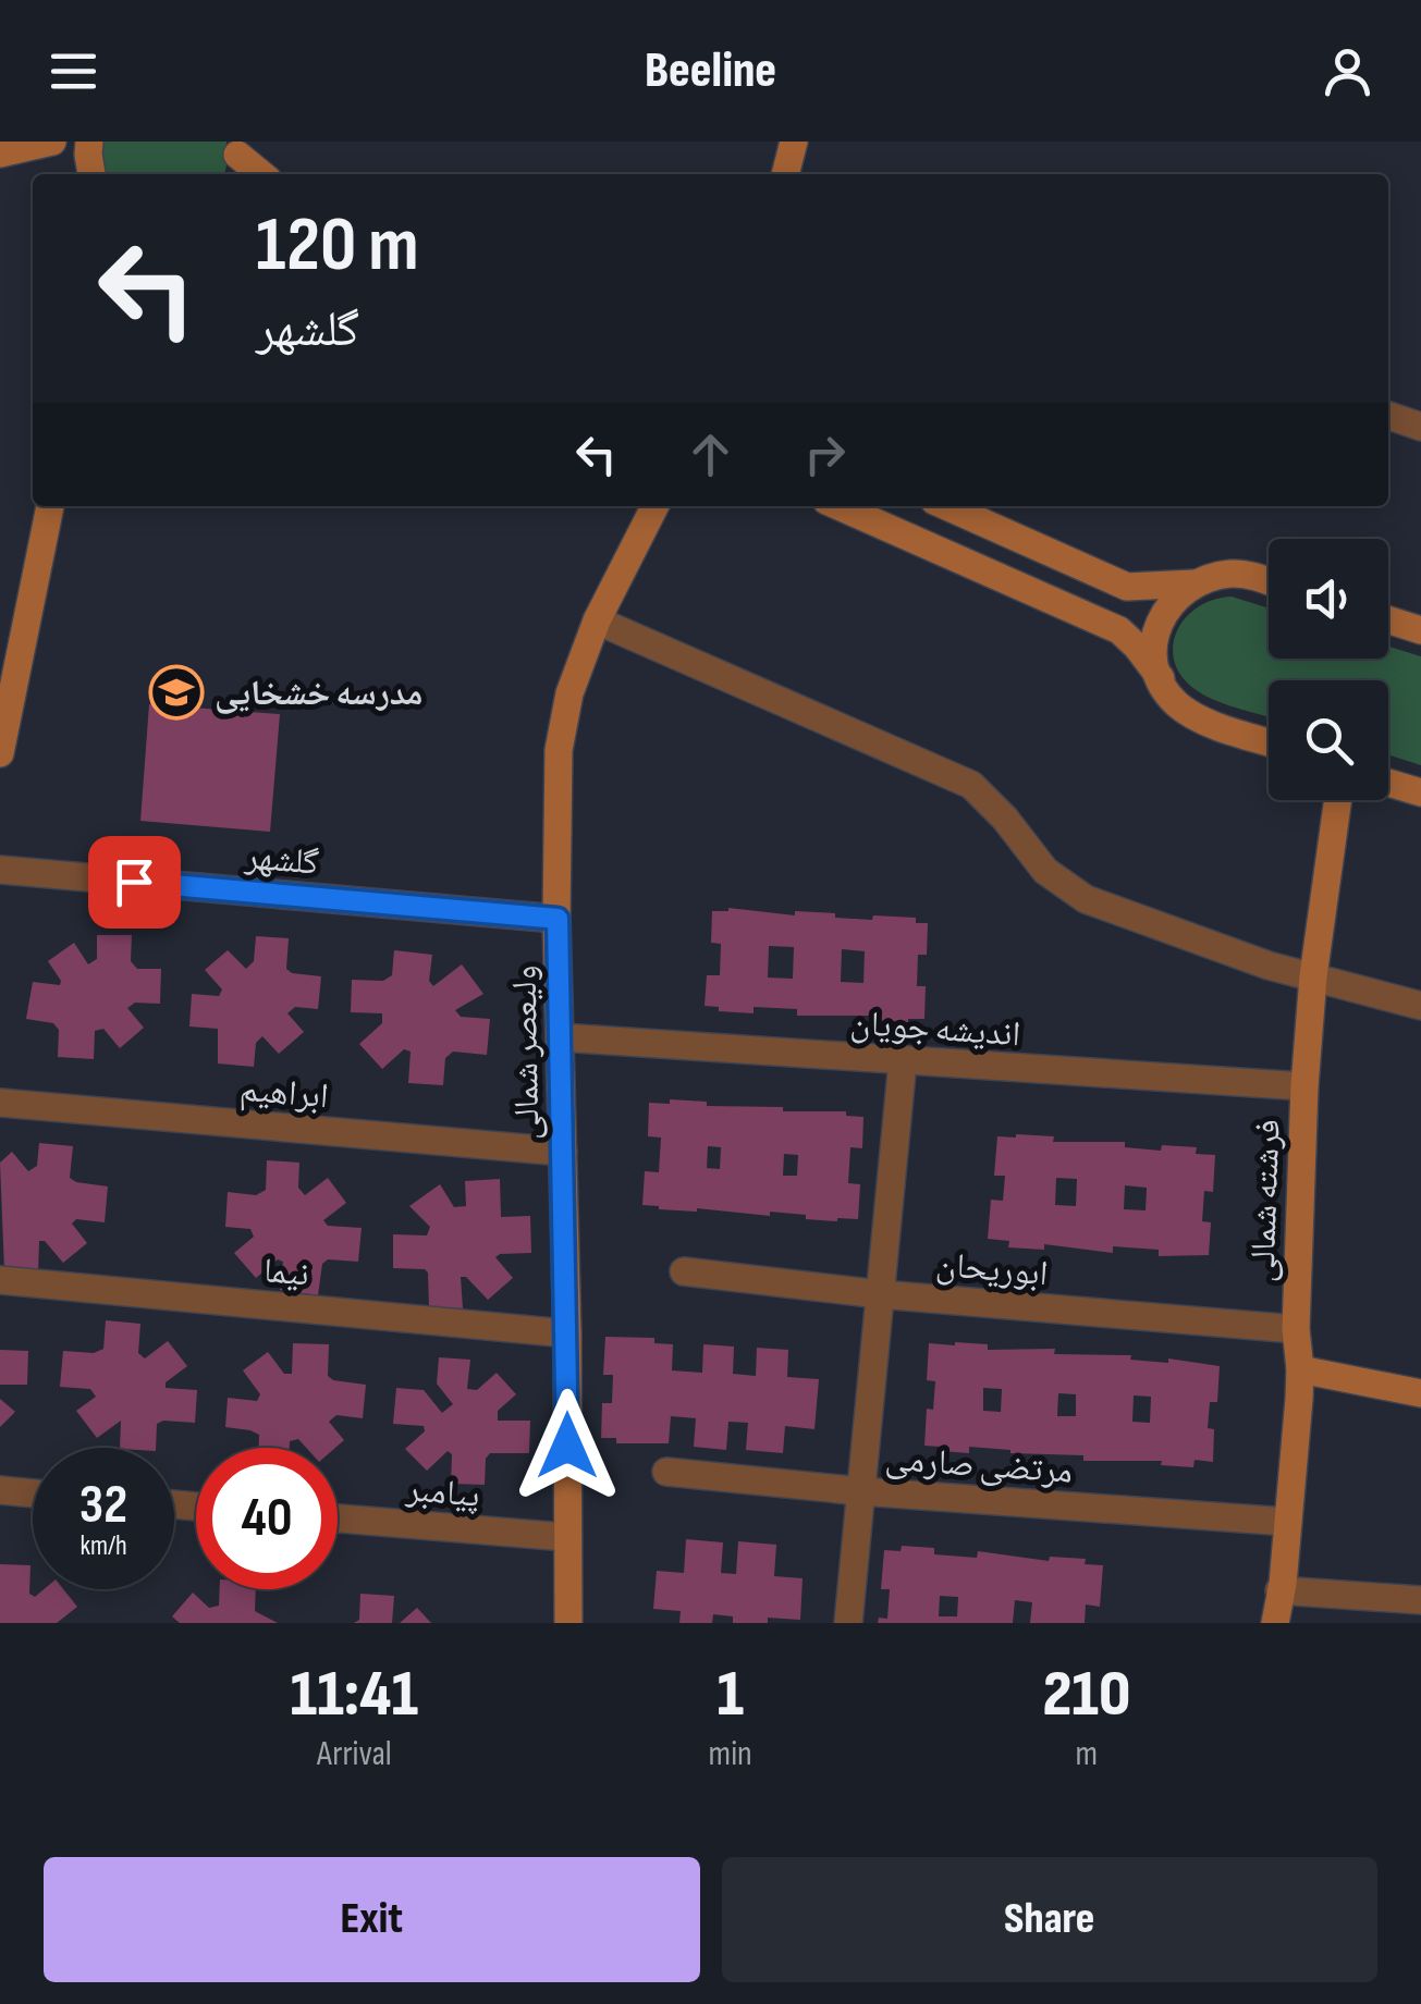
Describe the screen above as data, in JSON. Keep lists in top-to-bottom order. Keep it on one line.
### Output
{"streets":{"street":["گلشهر","اندیشه جویان","ولیعصر شمالی","ابراهیم","فرشته شمالی","ابوریحان","نیما","مرتضی صارمی","پیامبر"]},"crossings":[["گلشهر","ولیعصر شمالی"],["اندیشه جویان","ولیعصر شمالی"],["اندیشه جویان","فرشته شمالی"],["ولیعصر شمالی","ابراهیم"],["ولیعصر شمالی","نیما"],["ولیعصر شمالی","پیامبر"],["فرشته شمالی","ابوریحان"],["فرشته شمالی","مرتضی صارمی"]],"places":{"school or university":["مدرسه خشخایی"]},"page":{"header":"Beeline","turn":["120 m","گلشهر"],"speed":"32 km/h","limit":"40","eta":["11:41","Arrival","1","min","210","m"],"buttons":["Exit","Share"]}}
